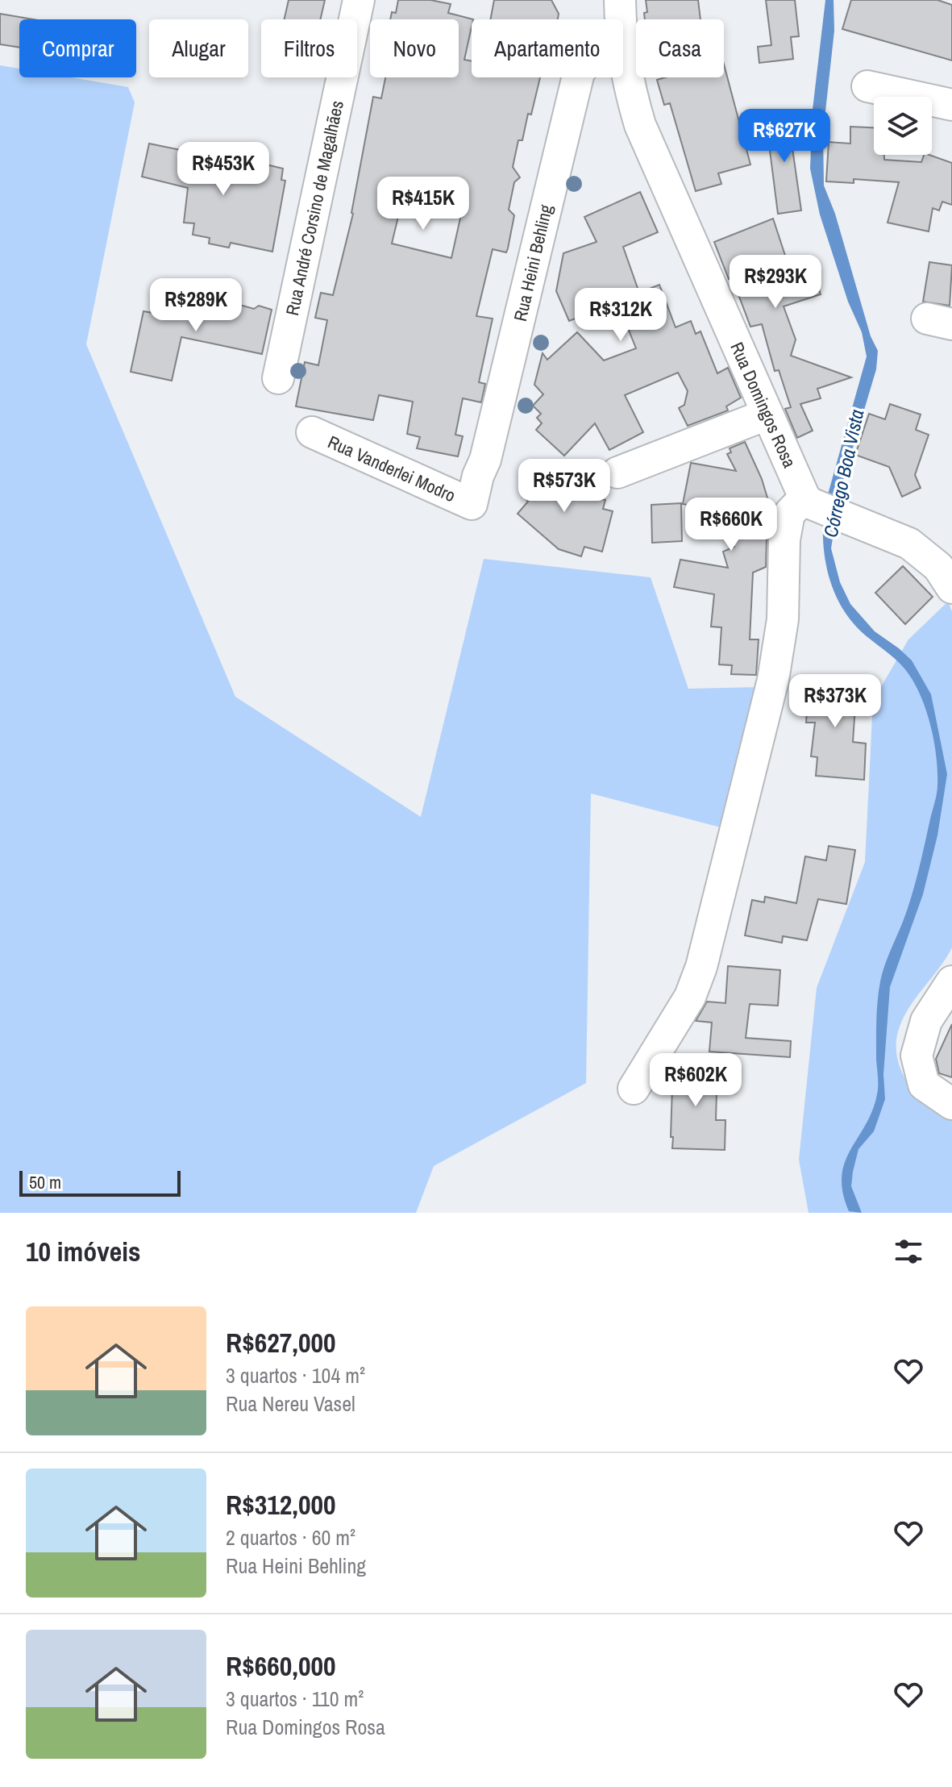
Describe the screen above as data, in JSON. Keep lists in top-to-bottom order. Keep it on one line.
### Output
{"streets":{"street":["Rua André Corsino de Magalhães","Rua Heini Behling","Rua Domingos Rosa","Rua Vanderlei Modro"]},"crossings":[["Rua Heini Behling","Rua Vanderlei Modro"]],"water":["Córrego Boa Vista"],"scale_bar":"50 m","page":{"chip":["Comprar","Alugar","Filtros","Novo","Apartamento","Casa"],"price":["R$627K","R$453K","R$415K","R$293K","R$289K","R$312K","R$573K","R$660K","R$373K","R$602K"],"scale":"50 m","heading":"10 imóveis","list":[{"name":"R$627,000","note":"3 quartos · 104 m² · Rua Nereu Vasel"},{"name":"R$312,000","note":"2 quartos · 60 m² · Rua Heini Behling"},{"name":"R$660,000","note":"3 quartos · 110 m² · Rua Domingos Rosa"}]}}
